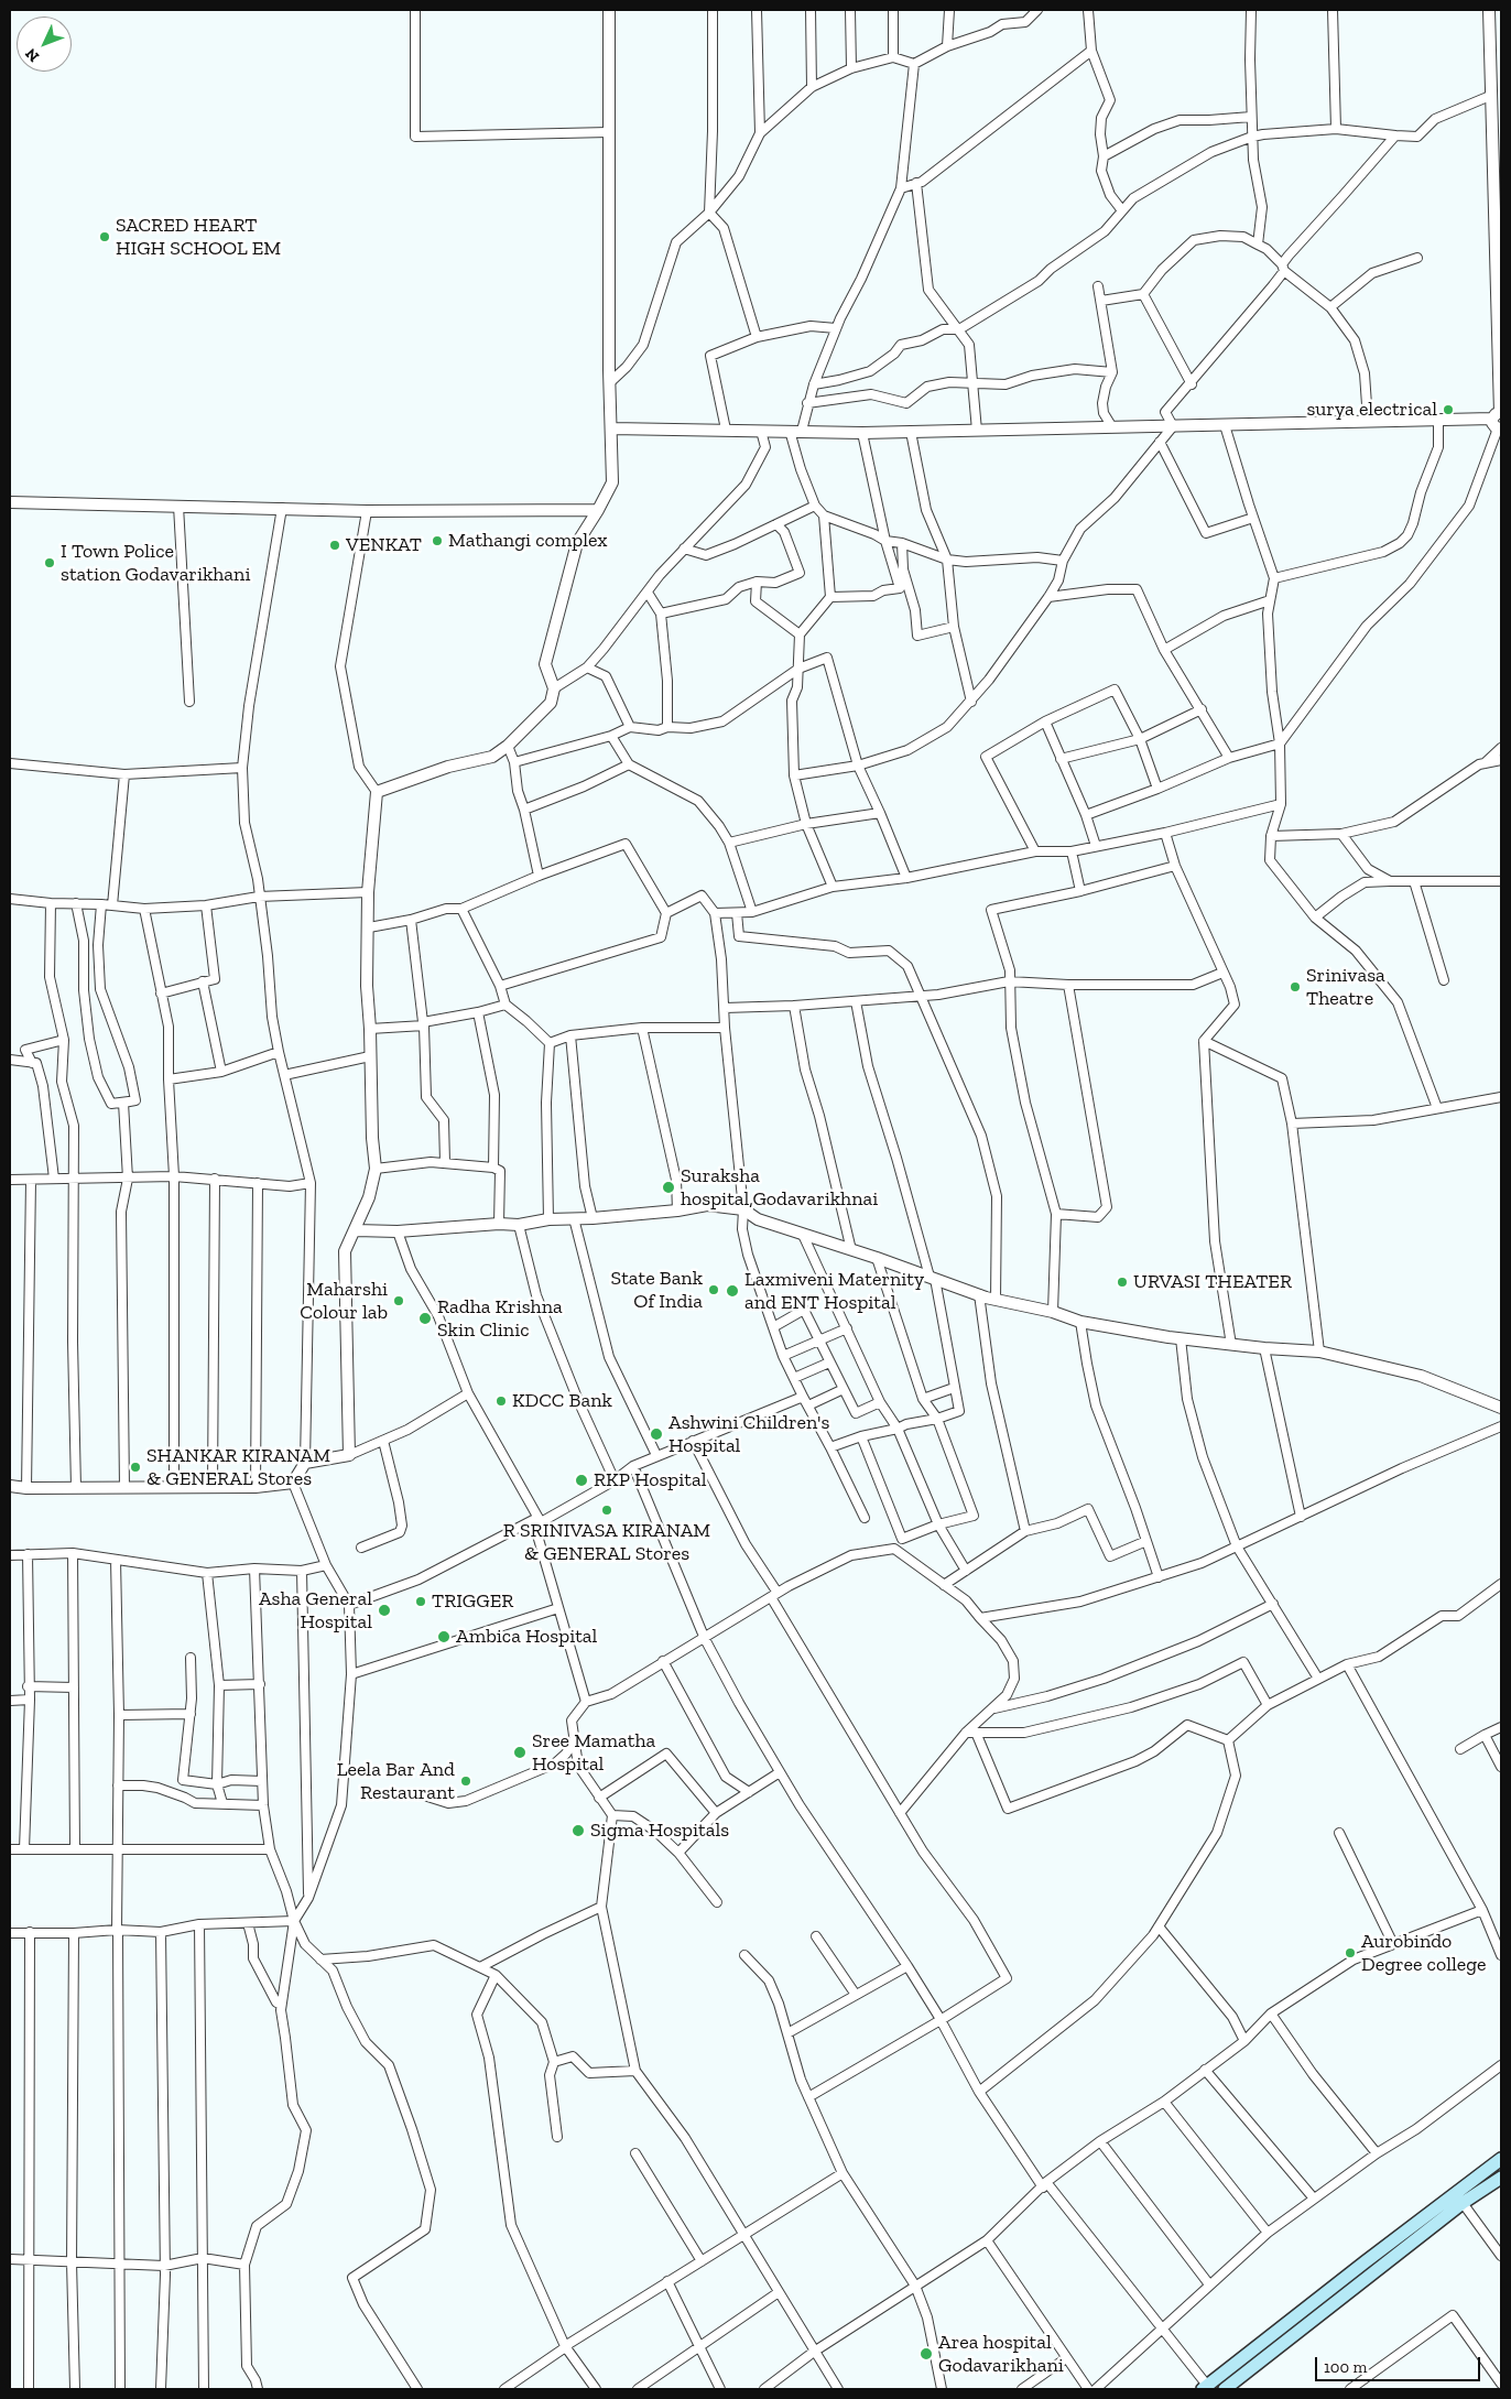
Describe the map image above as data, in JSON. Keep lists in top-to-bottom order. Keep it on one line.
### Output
{"places":["SACRED HEART HIGH SCHOOL EM","surya electrical","Mathangi complex","VENKAT","I Town Police station Godavarikhani","Srinivasa Theatre","Suraksha hospital,Godavarikhnai","URVASI THEATER","State Bank Of India","Laxmiveni Maternity and ENT Hospital","Maharshi Colour lab","Radha Krishna Skin Clinic","KDCC Bank","Ashwini Children's Hospital","SHANKAR KIRANAM & GENERAL Stores","RKP Hospital","R SRINIVASA KIRANAM & GENERAL Stores","TRIGGER","Asha General Hospital","Ambica Hospital","Sree Mamatha Hospital","Leela Bar And Restaurant","Sigma Hospitals","Aurobindo Degree college","Area hospital Godavarikhani"],"scale_bar":"100 m","north":"bottom left"}
